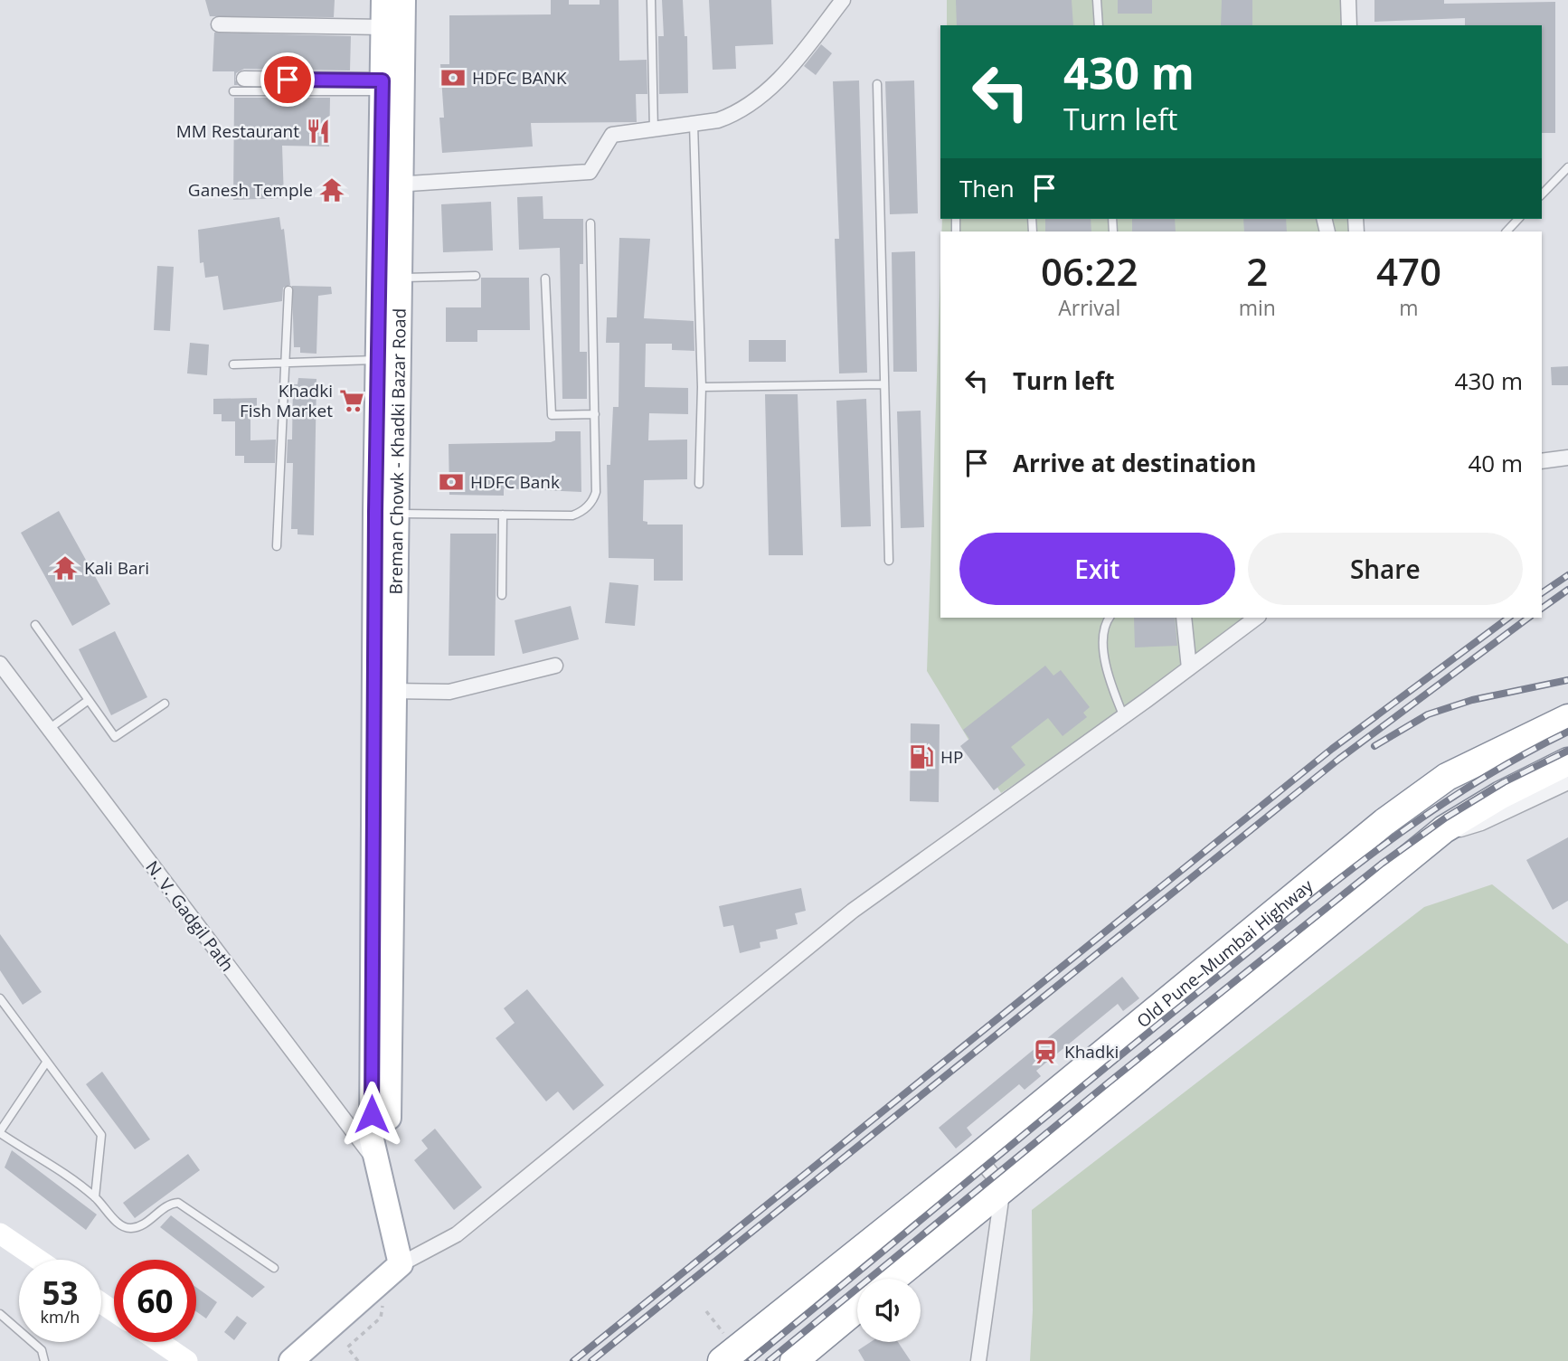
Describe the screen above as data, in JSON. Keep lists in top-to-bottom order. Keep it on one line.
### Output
{"streets":{"highway":["Old Pune–Mumbai Highway"],"main road":["Breman Chowk - Khadki Bazar Road"],"street":["N. V. Gadgil Path"]},"crossings":[["Breman Chowk - Khadki Bazar Road","N. V. Gadgil Path"]],"places":{"bank":["HDFC BANK","HDFC Bank"],"restaurant":["MM Restaurant"],"temple":["Ganesh Temple","Kali Bari"],"supermarket":["Khadki Fish Market"],"fuel station":["HP"],"station":["Khadki"]},"page":{"turn":["430 m","Turn left"],"then":"Then","eta":["06:22","Arrival","2","min","470","m"],"list":[{"name":"Turn left","value":"430 m"},{"name":"Arrive at destination","value":"40 m"}],"buttons":["Exit","Share"],"speed":"53 km/h","limit":"60"}}
